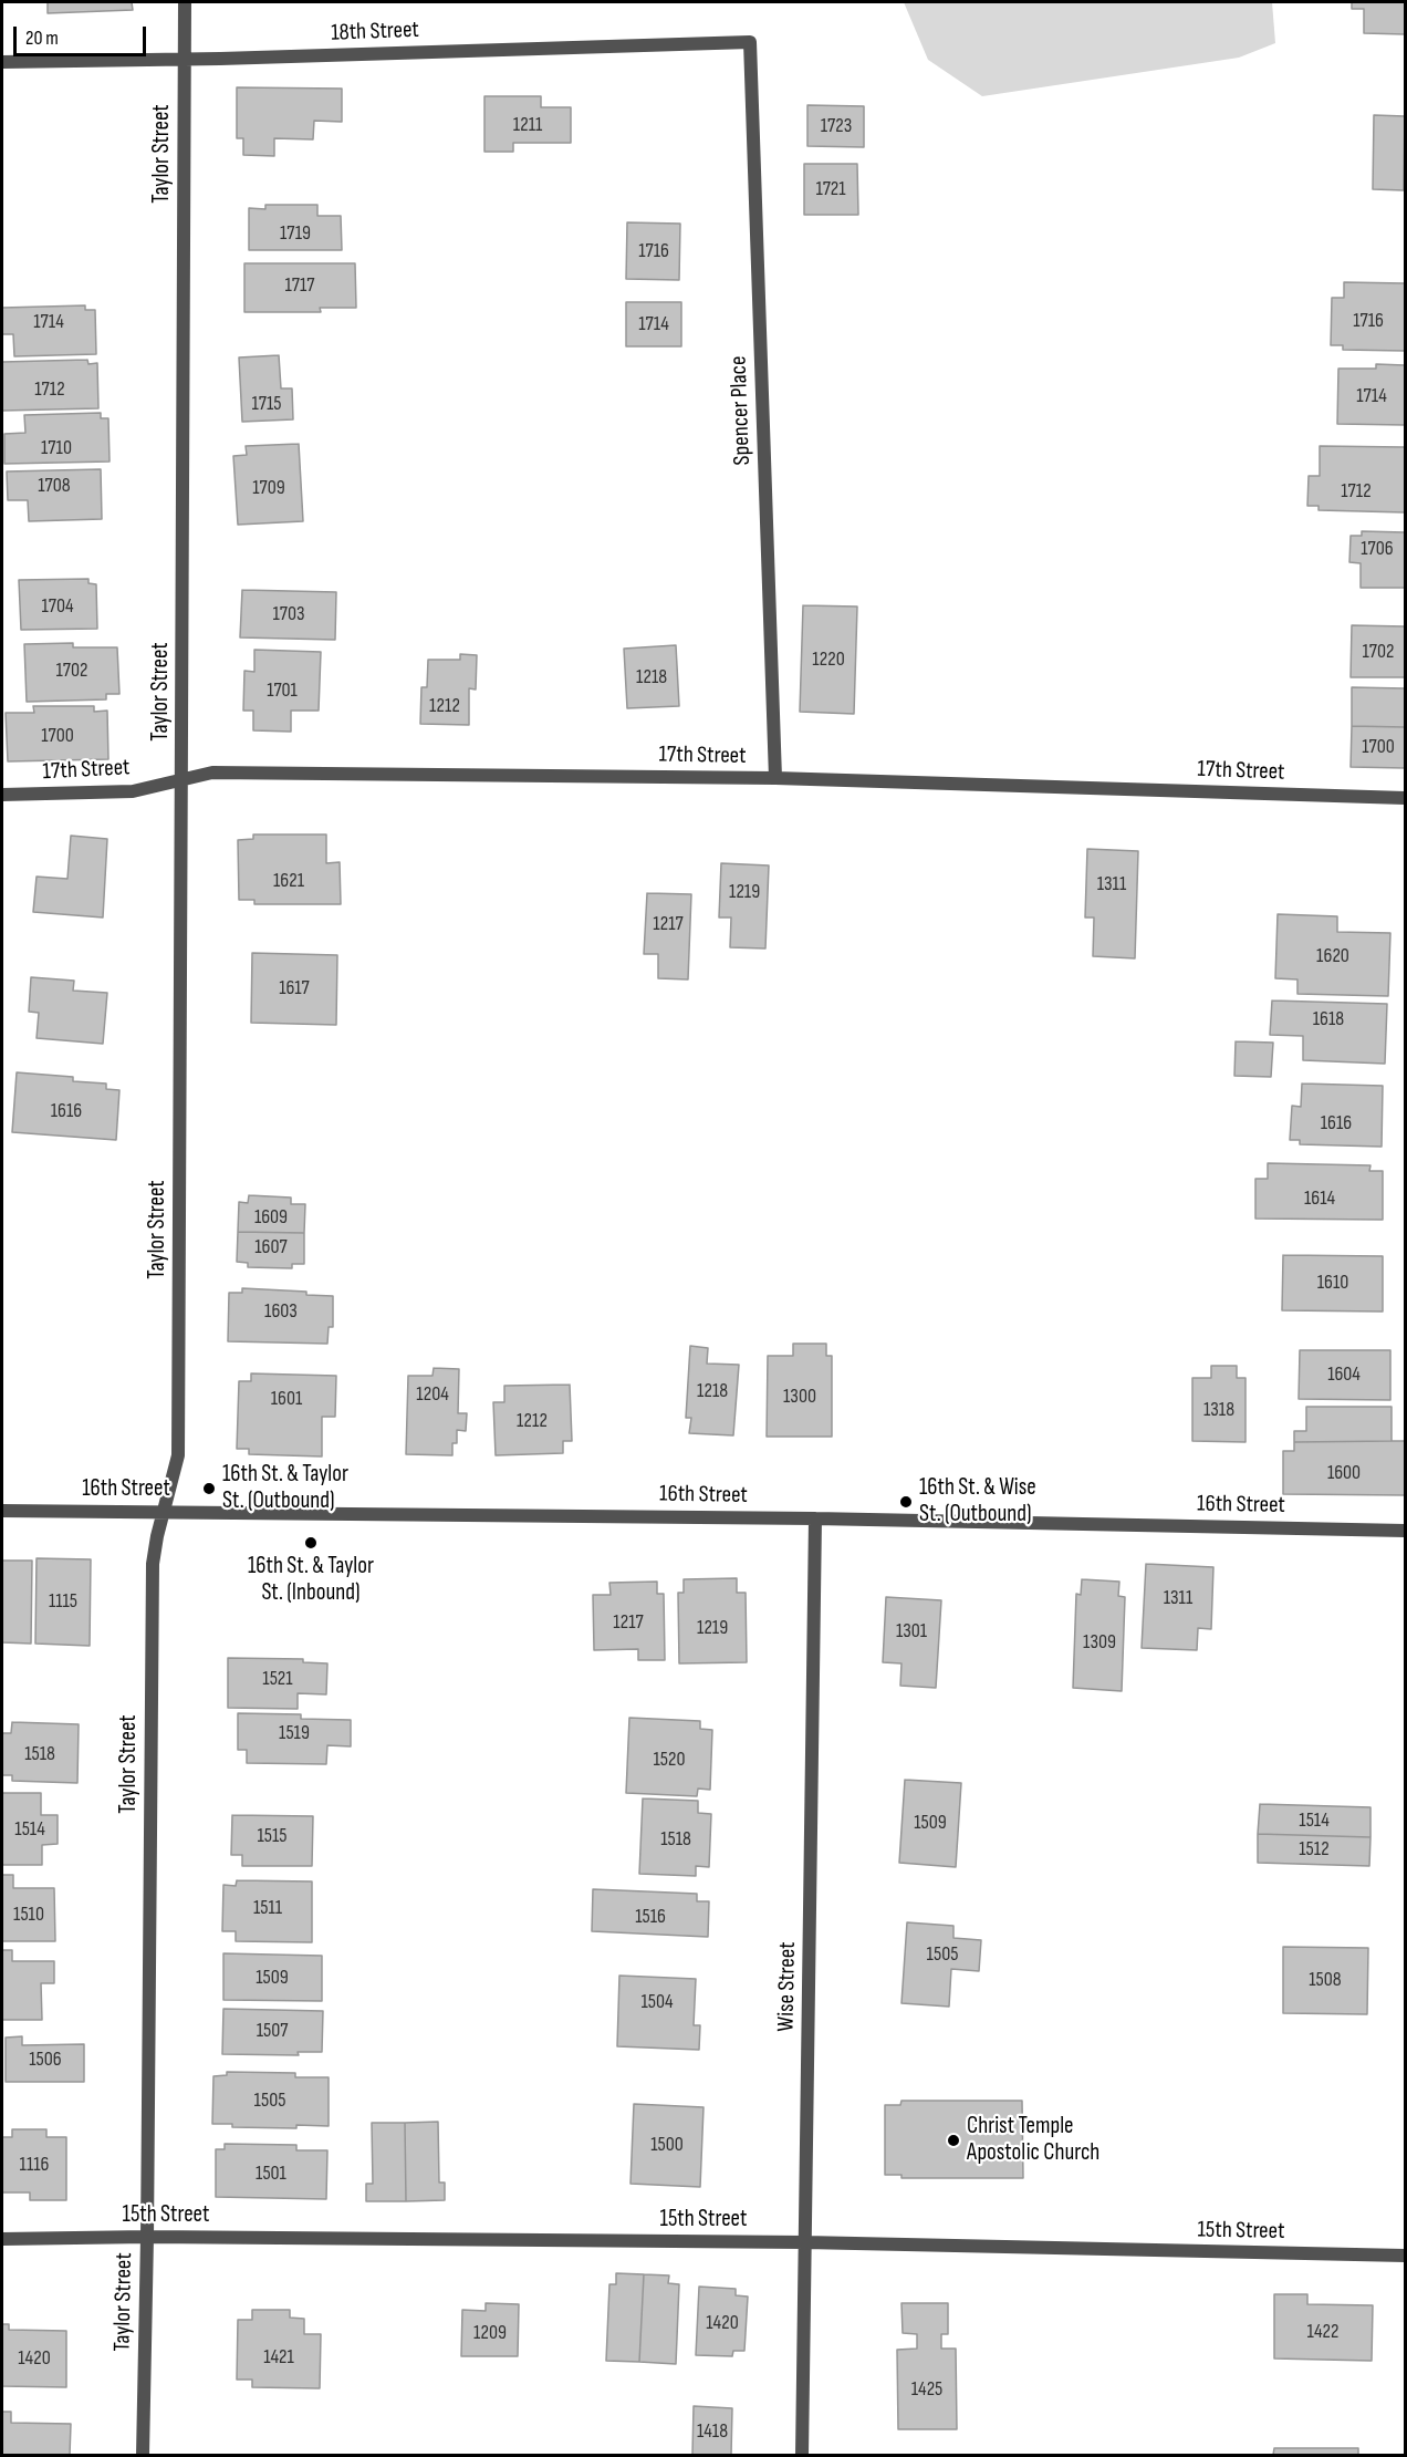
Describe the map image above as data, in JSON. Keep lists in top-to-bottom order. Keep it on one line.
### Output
{"streets":{"street":["18th Street","Taylor Street","Spencer Place","17th Street","16th Street","Wise Street","15th Street"]},"crossings":[["18th Street","Taylor Street"],["18th Street","Spencer Place"],["Taylor Street","17th Street"],["Taylor Street","16th Street"],["Taylor Street","15th Street"],["Spencer Place","17th Street"],["16th Street","Wise Street"],["Wise Street","15th Street"]],"places":["16th St. & Taylor St. (Outbound)","16th St. & Wise St. (Outbound)","16th St. & Taylor St. (Inbound)","Christ Temple Apostolic Church"],"house_numbers":["1211","1723","1721","1719","1716","1717","1716","1714","1714","1712","1714","1715","1710","1708","1709","1712","1706","1704","1703","1702","1220","1702","1218","1701","1212","1700","1700","1621","1311","1219","1217","1620","1617","1618","1616","1616","1614","1609","1607","1610","1603","1604","1218","1204","1300","1601","1318","1212","1600","1311","1115","1217","1219","1301","1309","1521","1519","1518","1520","1514","1509","1514","1515","1518","1512","1511","1510","1516","1505","1509","1508","1504","1507","1506","1505","1500","1116","1501","1420","1422","1209","1421","1420","1425","1418"],"scale_bar":"20 m"}
